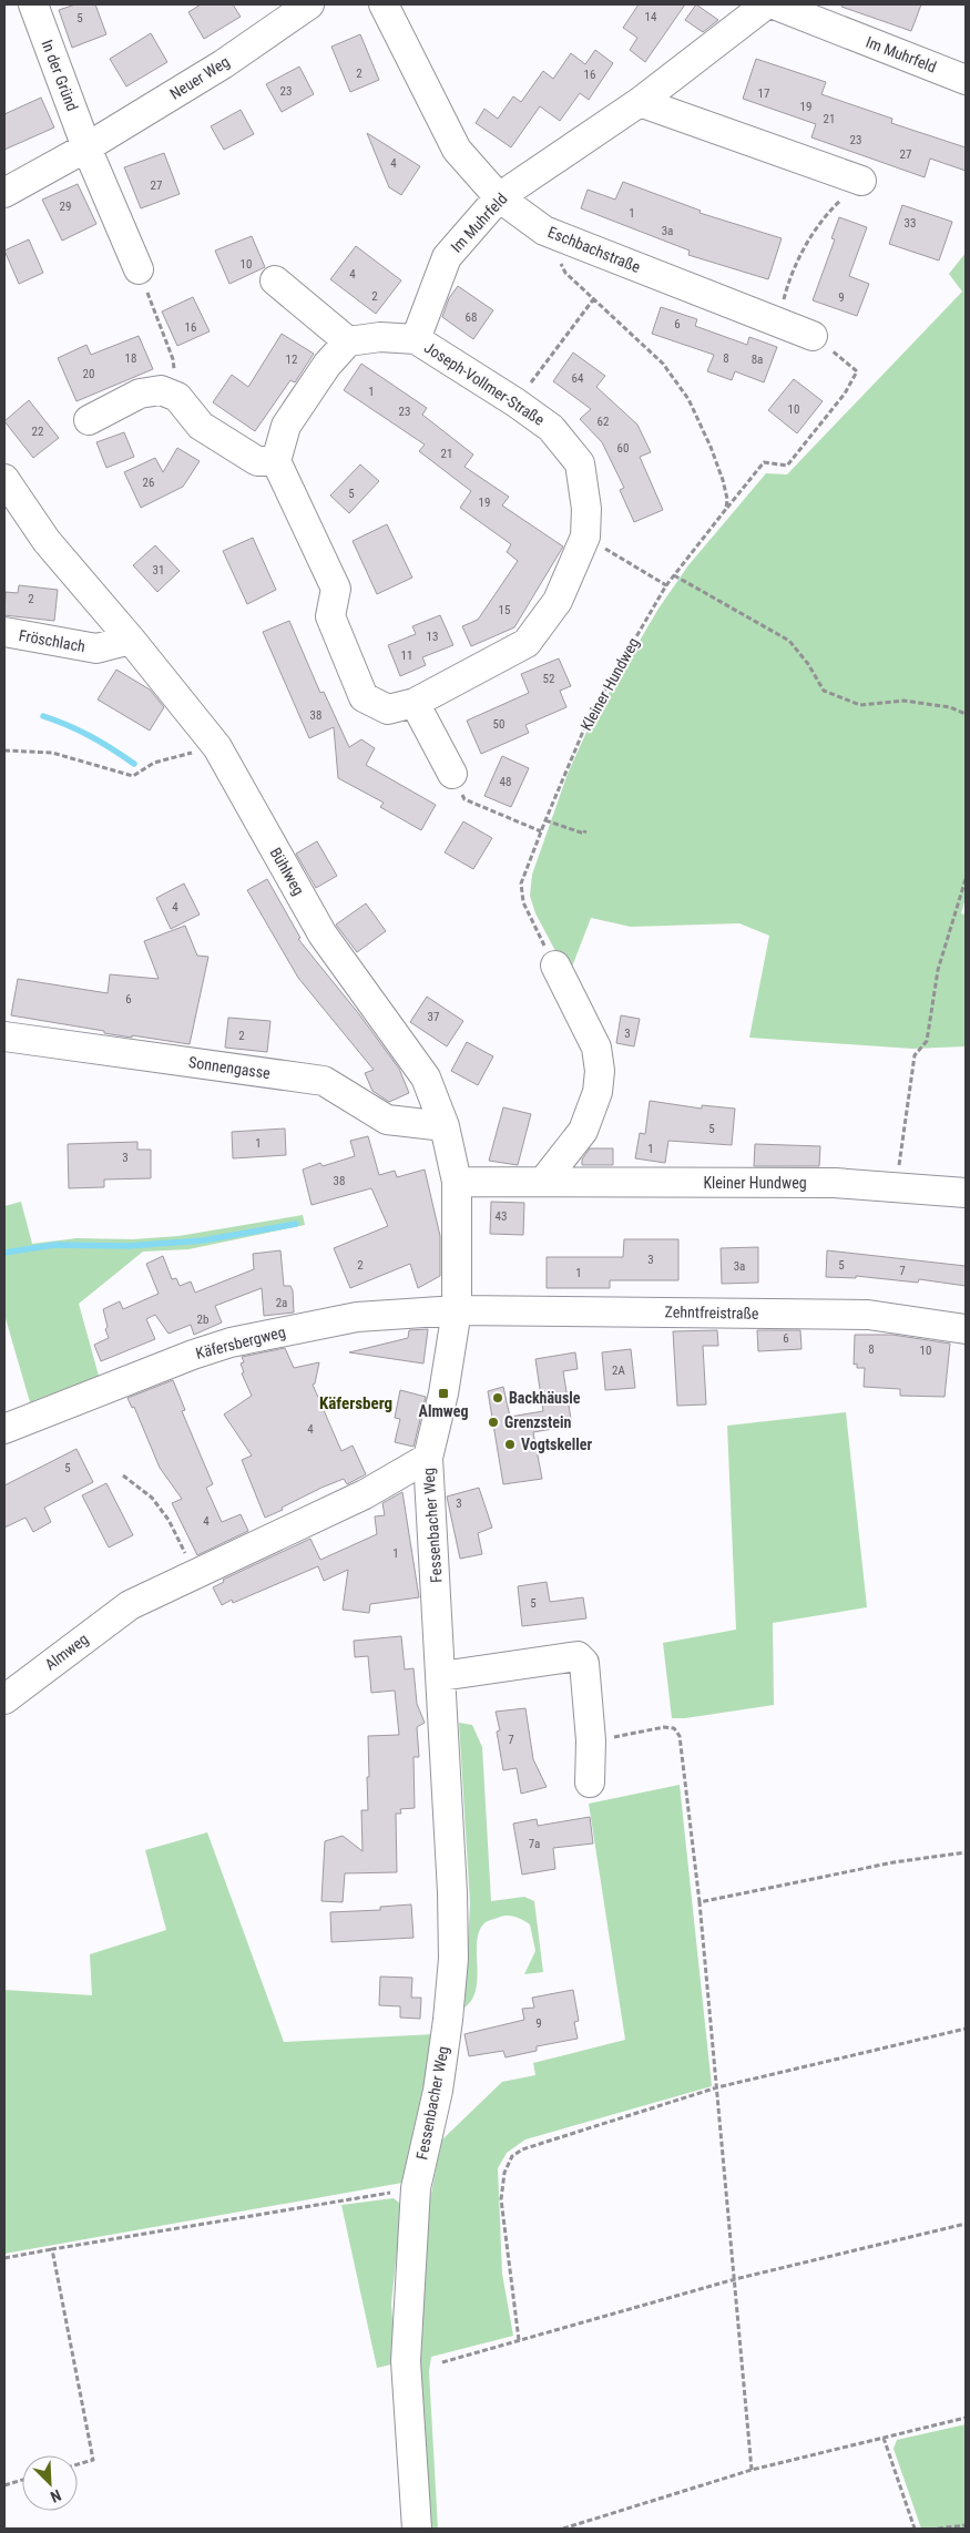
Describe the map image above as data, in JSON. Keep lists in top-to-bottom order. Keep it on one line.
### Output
{"streets":{"street":["Im Muhrfeld","In der Gründ","Neuer Weg","Eschbachstraße","Joseph-Vollmer-Straße","Fröschlach","Kleiner Hundweg","Bühlweg","Sonnengasse","Zehntfreistraße","Käfersbergweg","Fessenbacher Weg","Almweg"]},"crossings":[["Im Muhrfeld","Eschbachstraße"],["Im Muhrfeld","Joseph-Vollmer-Straße"],["In der Gründ","Neuer Weg"],["Eschbachstraße","Kleiner Hundweg"],["Fröschlach","Bühlweg"],["Kleiner Hundweg","Bühlweg"],["Bühlweg","Sonnengasse"],["Bühlweg","Zehntfreistraße"],["Bühlweg","Käfersbergweg"],["Bühlweg","Fessenbacher Weg"],["Zehntfreistraße","Käfersbergweg"],["Zehntfreistraße","Fessenbacher Weg"],["Käfersbergweg","Fessenbacher Weg"],["Fessenbacher Weg","Almweg"]],"districts":["Käfersberg"],"places":{"transit":["Almweg"],"other":["Backhäusle","Grenzstein","Vogtskeller"]},"house_numbers":["14","5","2","16","23","17","19","21","23","27","4","27","29","1","33","3a","10","4","2","9","68","6","16","18","8","12","8a","20","64","1","10","23","62","22","60","21","26","5","19","31","2","15","13","11","52","38","50","48","4","6","37","3","2","5","1","1","3","38","43","3","2","5","3a","7","1","2a","2b","6","8","10","2A","4","5","3","4","1","5","7","7a","9"],"north":"bottom right"}
